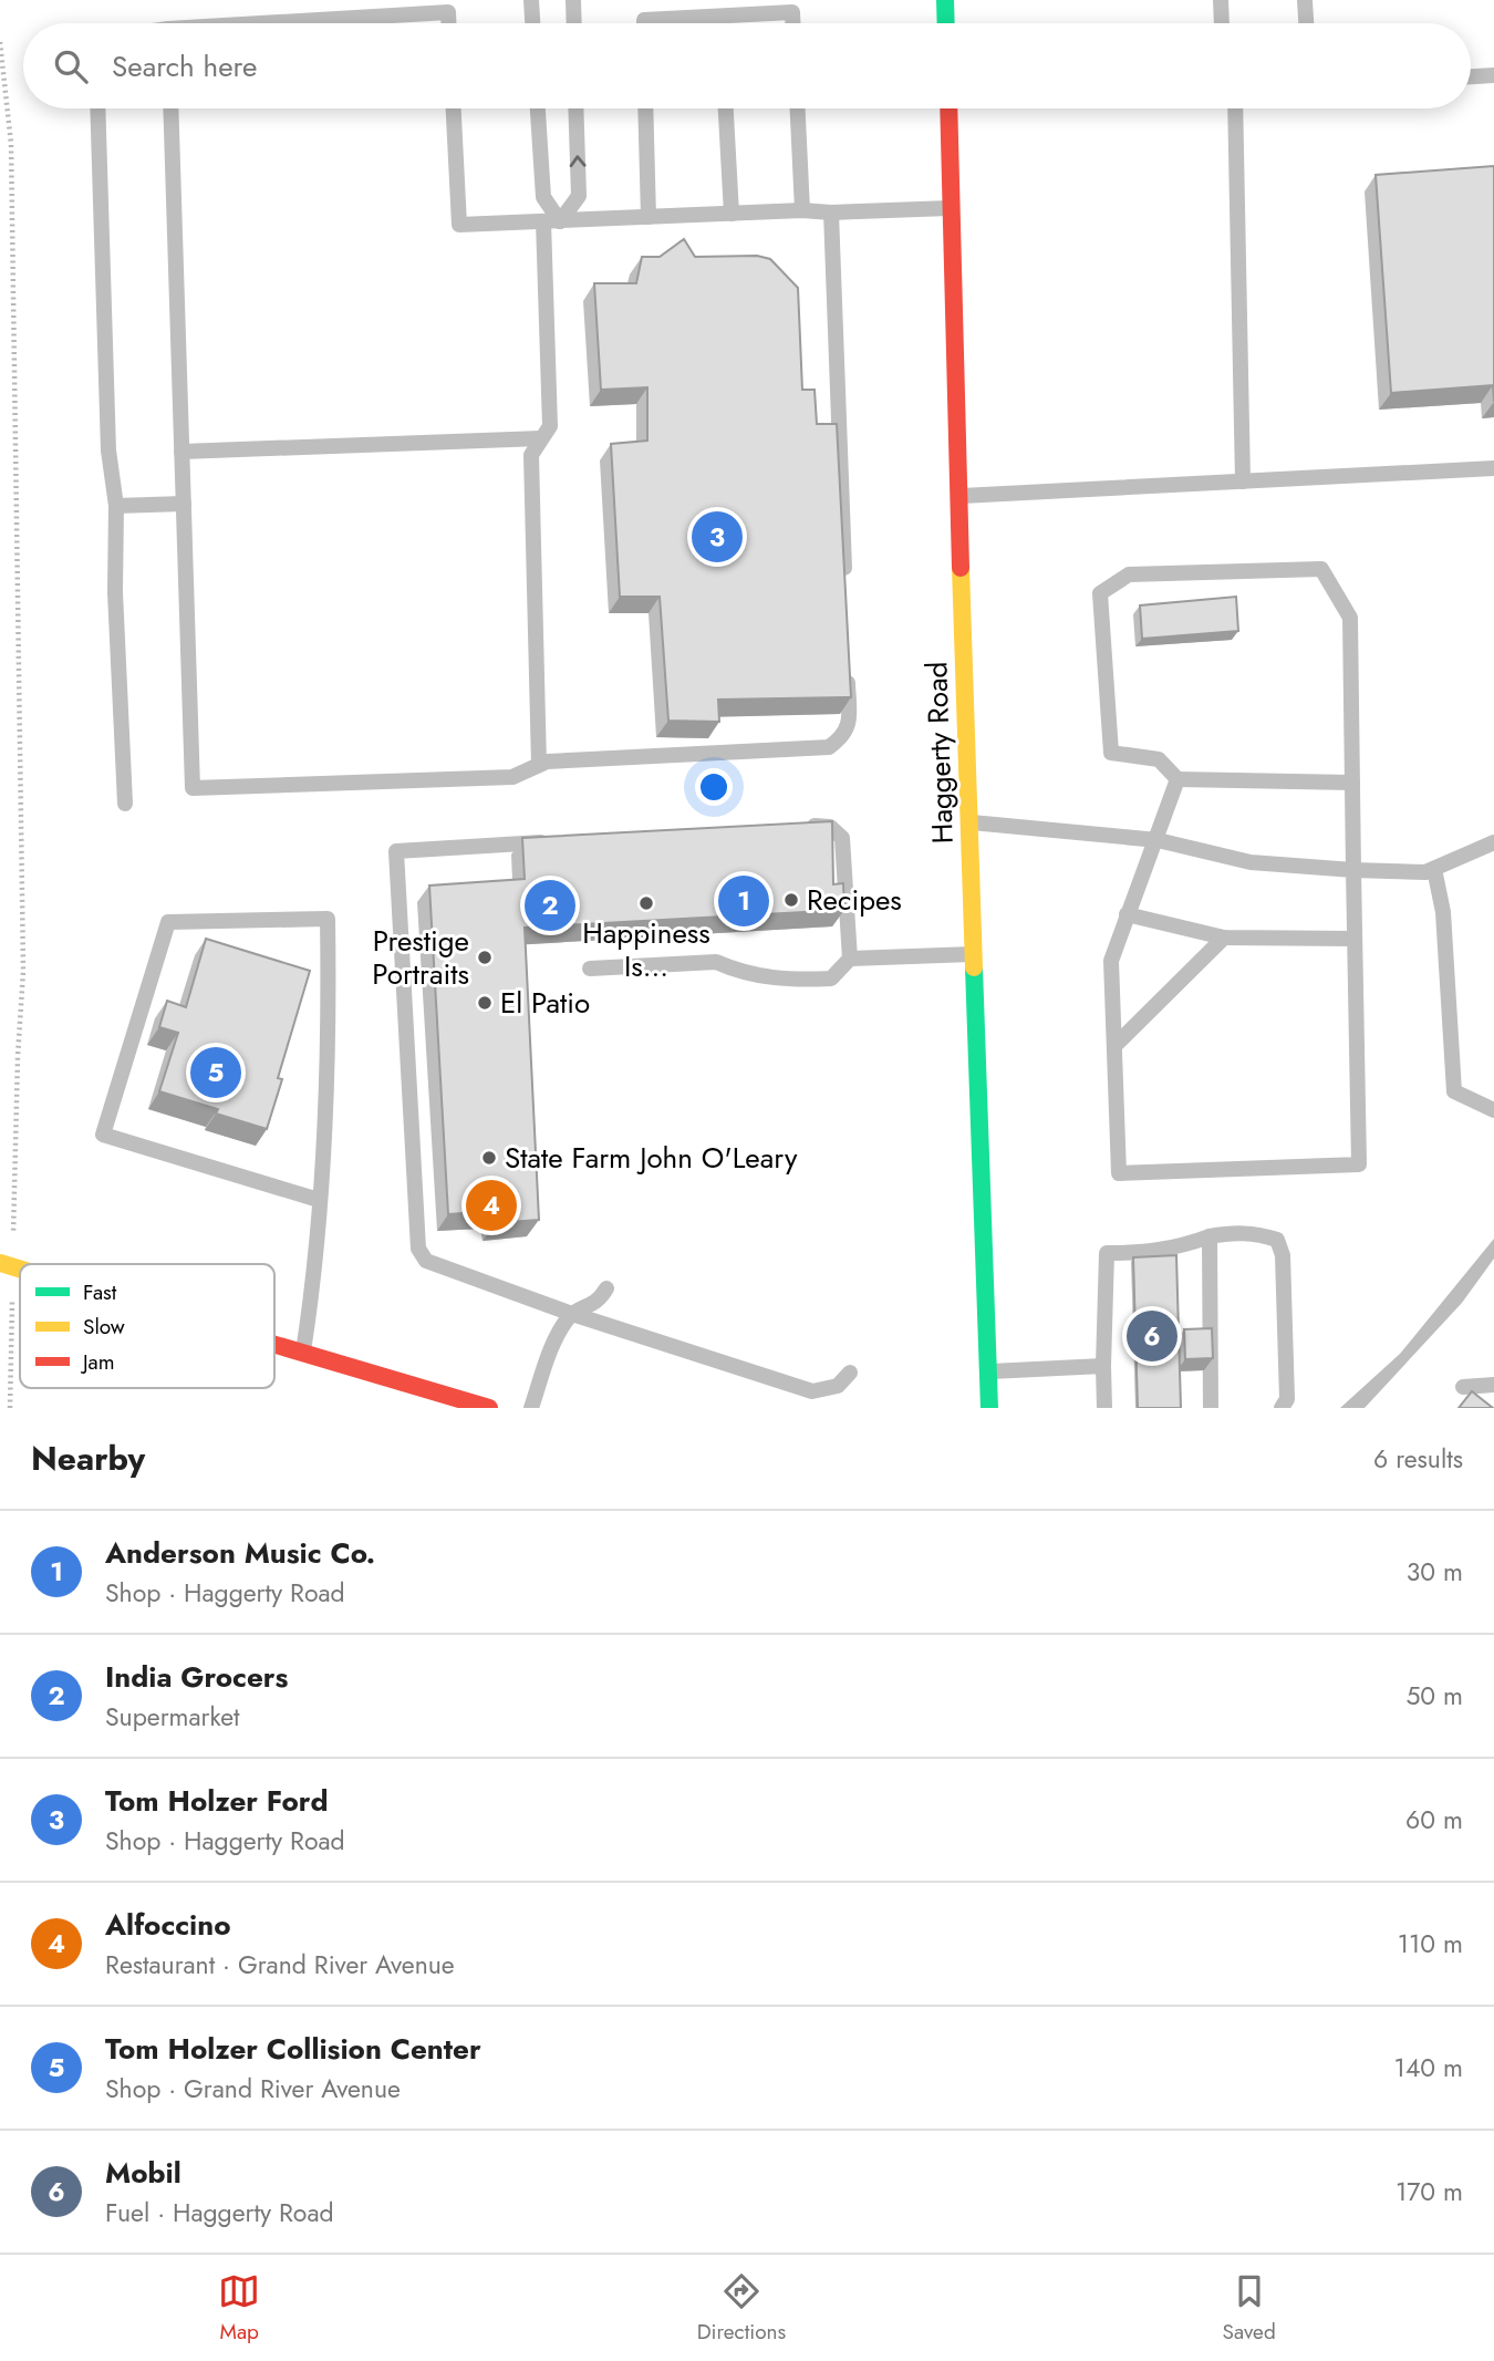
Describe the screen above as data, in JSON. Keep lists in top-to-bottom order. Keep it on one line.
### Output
{"streets":{"street":["Haggerty Road"]},"places":["Recipes","Happiness Is...","Prestige Portraits","El Patio","State Farm John O'Leary"],"legend":["Fast","Slow","Jam"],"page":{"search":"Search here","pins":["3","1","2","5","4","6"],"heading":["Nearby","6 results"],"list":[{"mark":"1","name":"Anderson Music Co.","note":"Shop · Haggerty Road","value":"30 m"},{"mark":"2","name":"India Grocers","note":"Supermarket","value":"50 m"},{"mark":"3","name":"Tom Holzer Ford","note":"Shop · Haggerty Road","value":"60 m"},{"mark":"4","name":"Alfoccino","note":"Restaurant · Grand River Avenue","value":"110 m"},{"mark":"5","name":"Tom Holzer Collision Center","note":"Shop · Grand River Avenue","value":"140 m"},{"mark":"6","name":"Mobil","note":"Fuel · Haggerty Road","value":"170 m"}],"nav":["Map","Directions","Saved"]}}
